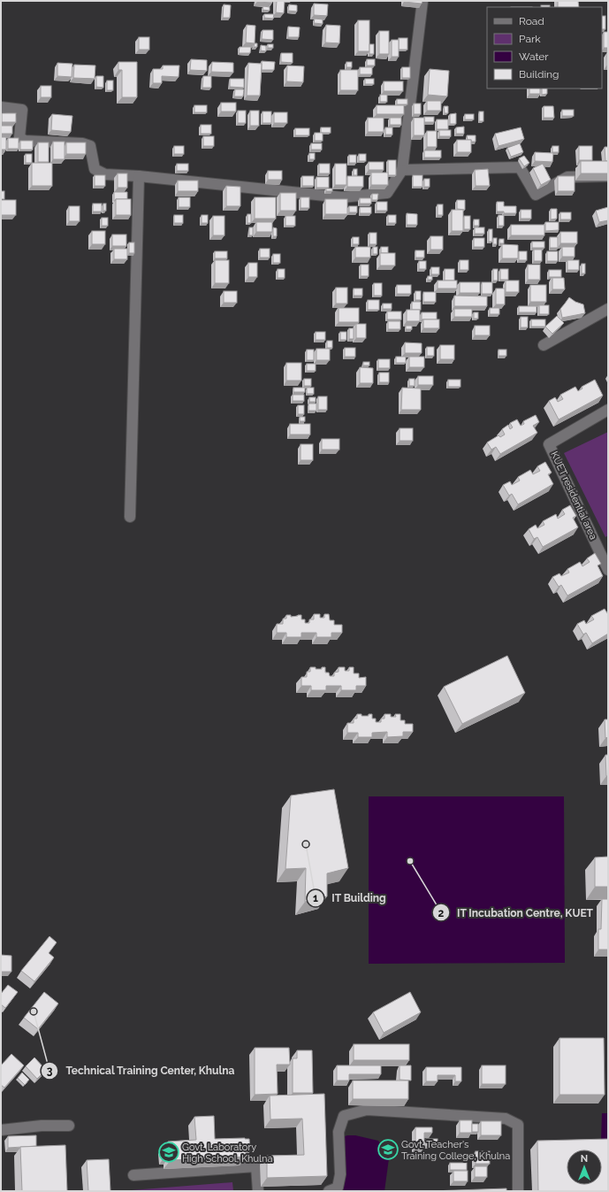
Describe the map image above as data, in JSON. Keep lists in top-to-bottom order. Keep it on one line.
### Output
{"streets":{"street":["KUET residential area"]},"places":{"other":["IT Building","IT Incubation Centre, KUET","Technical Training Center, Khulna"],"school or university":["Govt. Teacher's Training College, Khulna","Govt. Laboratory High School, Khulna"]},"legend":["Road","Park","Water","Building"],"north":"top"}
